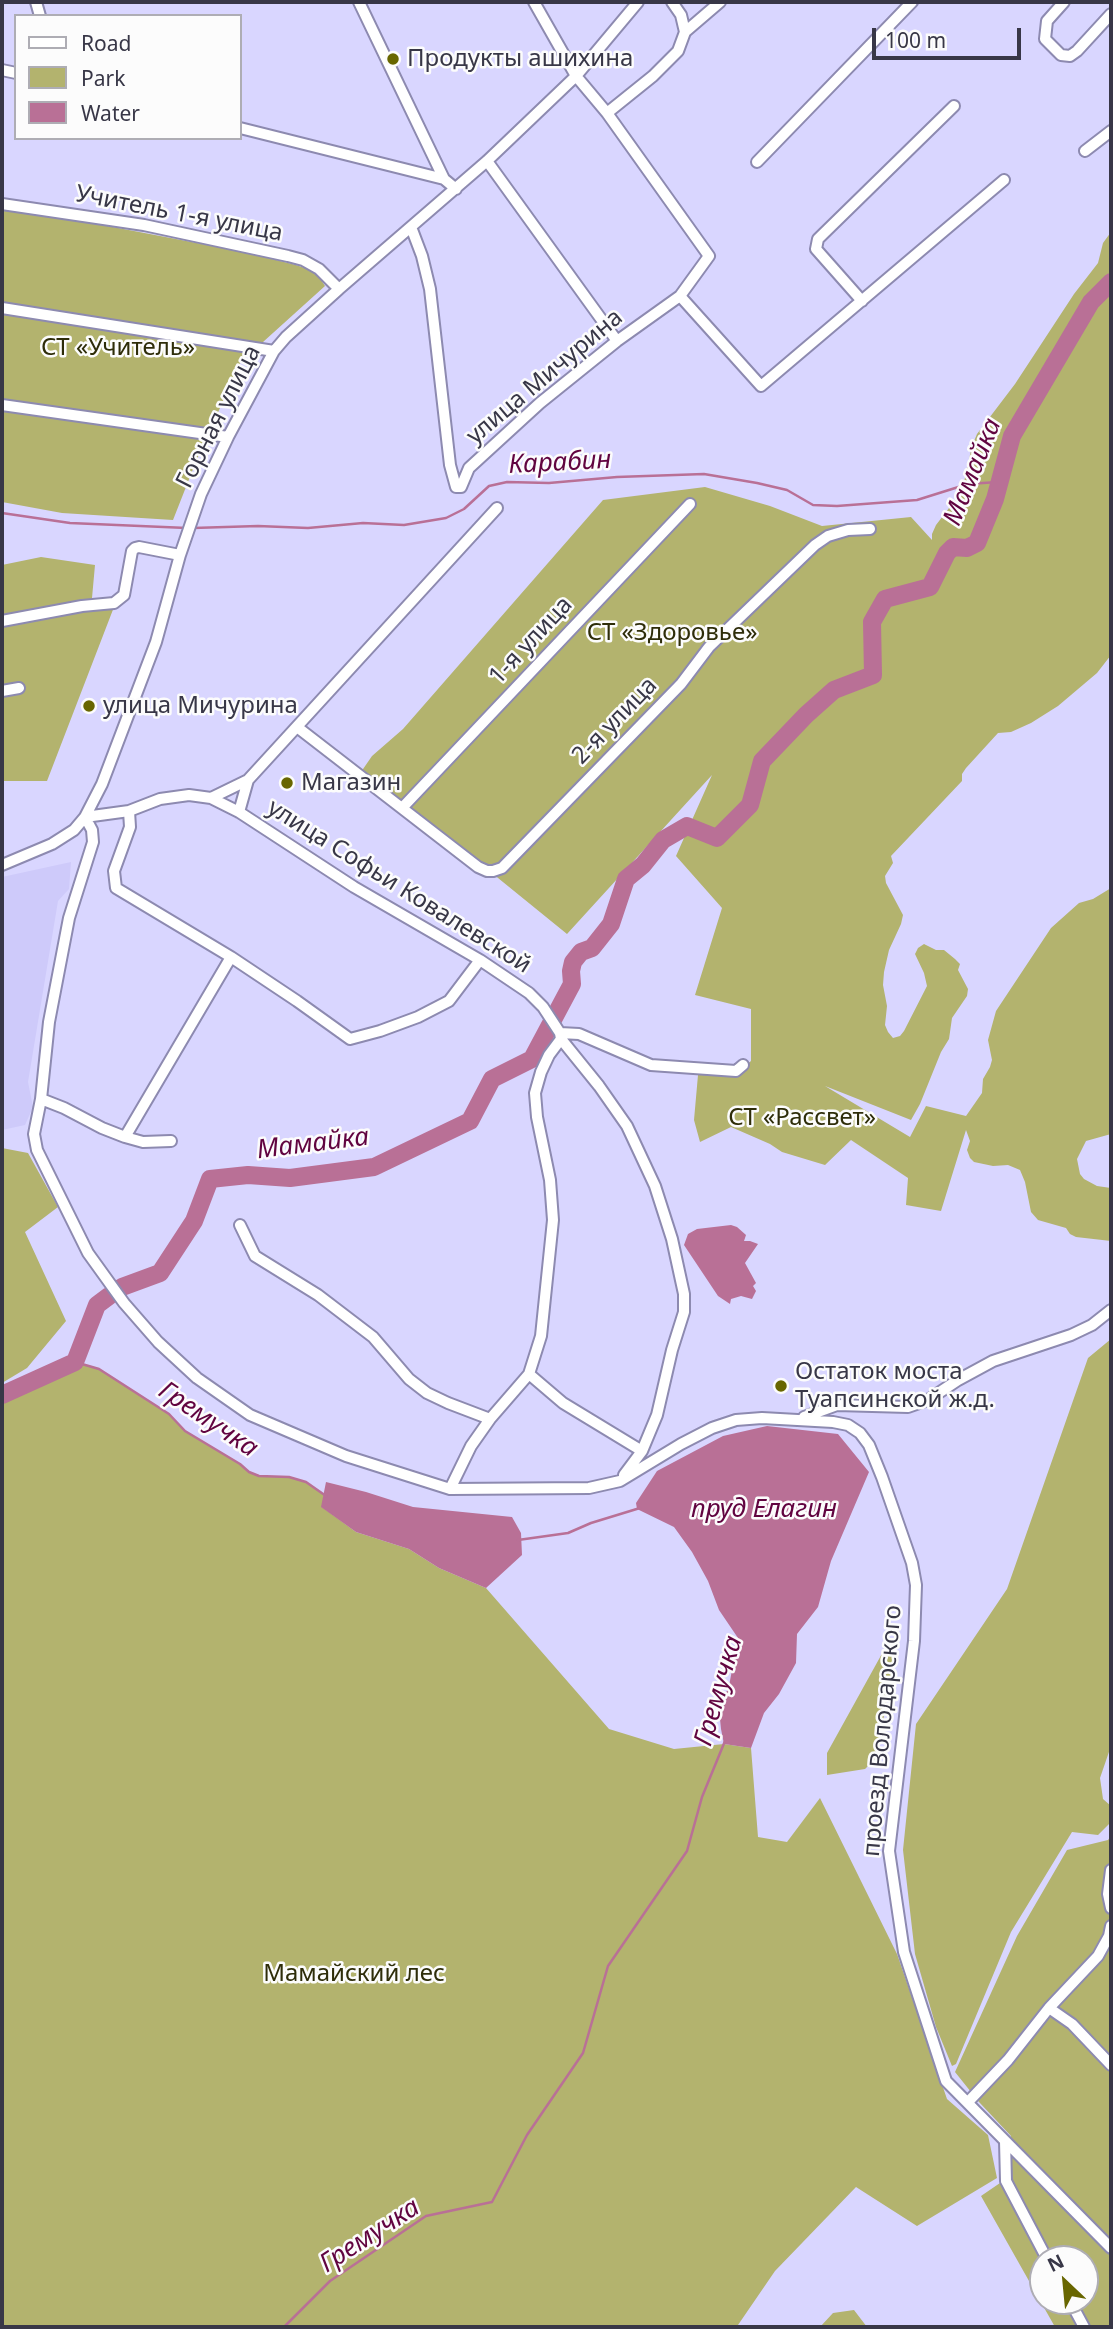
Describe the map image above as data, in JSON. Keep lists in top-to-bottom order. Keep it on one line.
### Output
{"streets":{"street":["Учитель 1-я улица","улица Мичурина","Горная улица","1-я улица","2-я улица","улица Софьи Ковалевской","проезд Володарского"]},"crossings":[["Учитель 1-я улица","Горная улица"],["улица Мичурина","Горная улица"],["Горная улица","проезд Володарского"],["1-я улица","2-я улица"],["улица Софьи Ковалевской","проезд Володарского"]],"water":["Карабин","Мамайка","Гремучка","пруд Елагин"],"parks":["СТ «Учитель»","СТ «Здоровье»","СТ «Рассвет»","Мамайский лес"],"places":["Продукты ашихина","улица Мичурина","Магазин","Остаток моста Туапсинской ж.д."],"legend":["Road","Park","Water"],"scale_bar":"100 m","north":"top left"}
